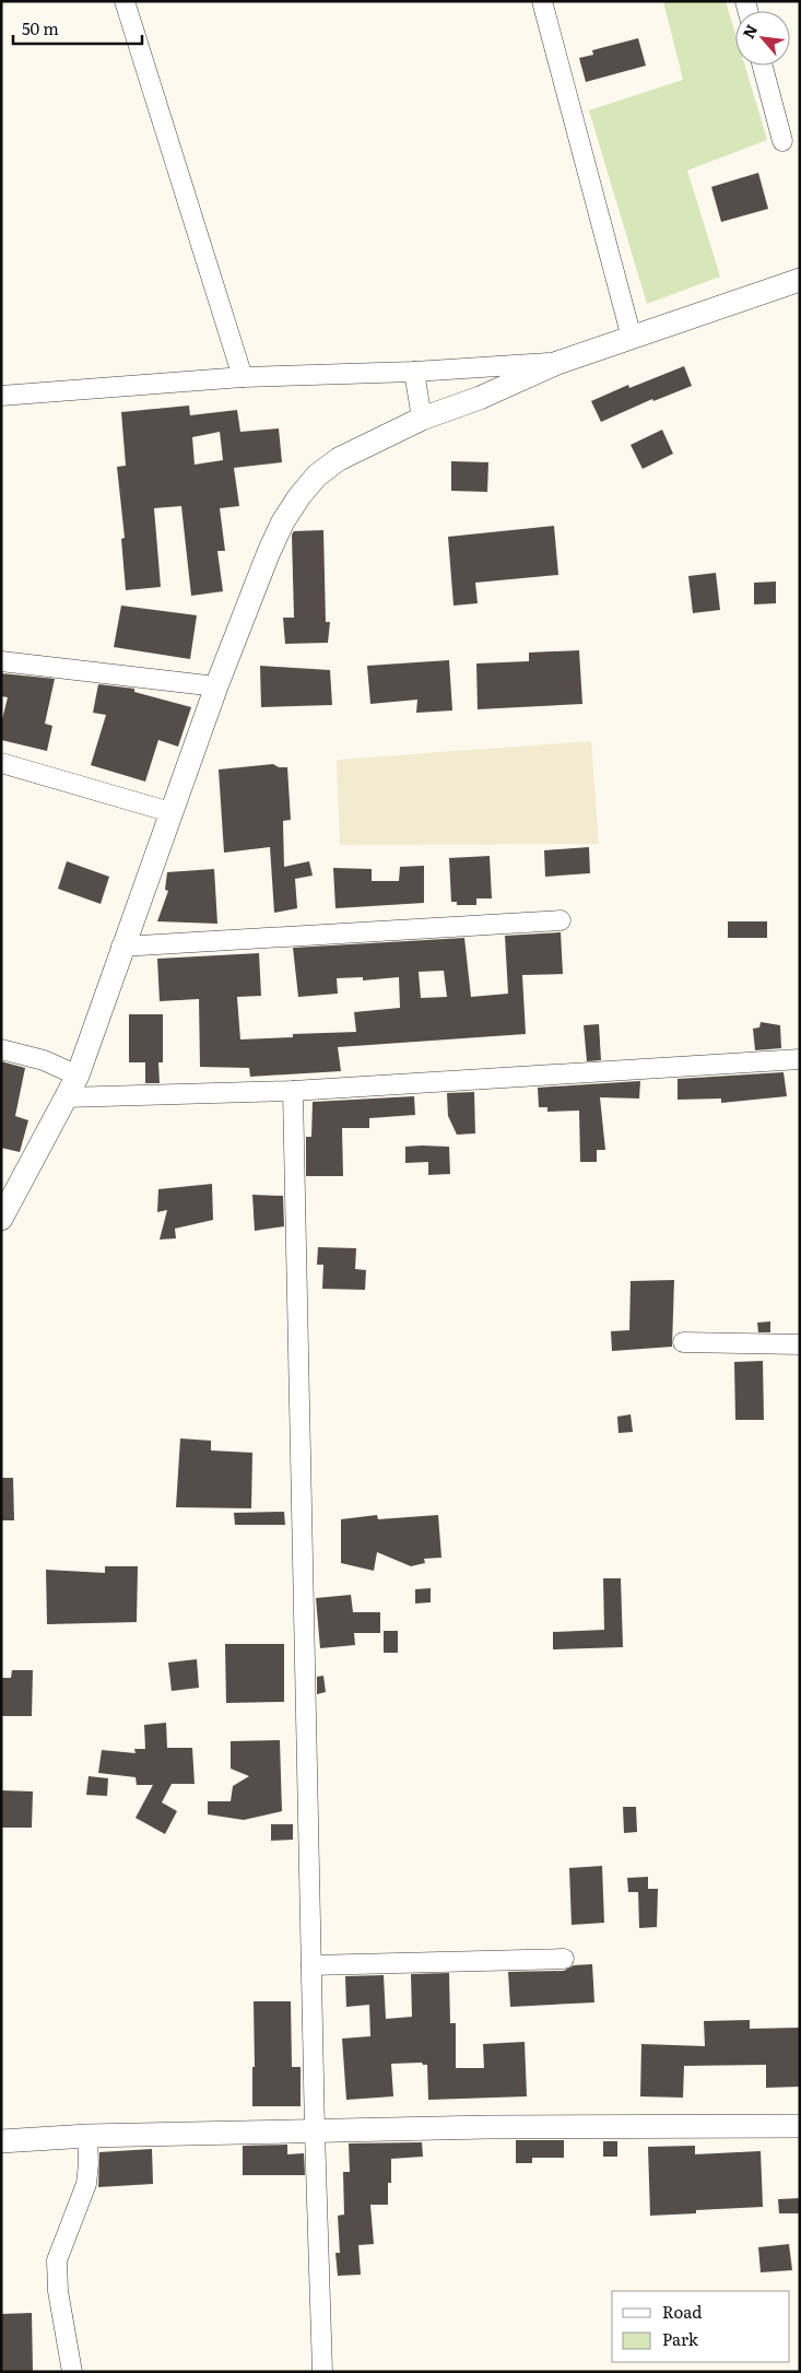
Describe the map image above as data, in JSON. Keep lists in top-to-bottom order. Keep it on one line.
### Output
{"legend":["Road","Park"],"scale_bar":"50 m","north":"top left"}
